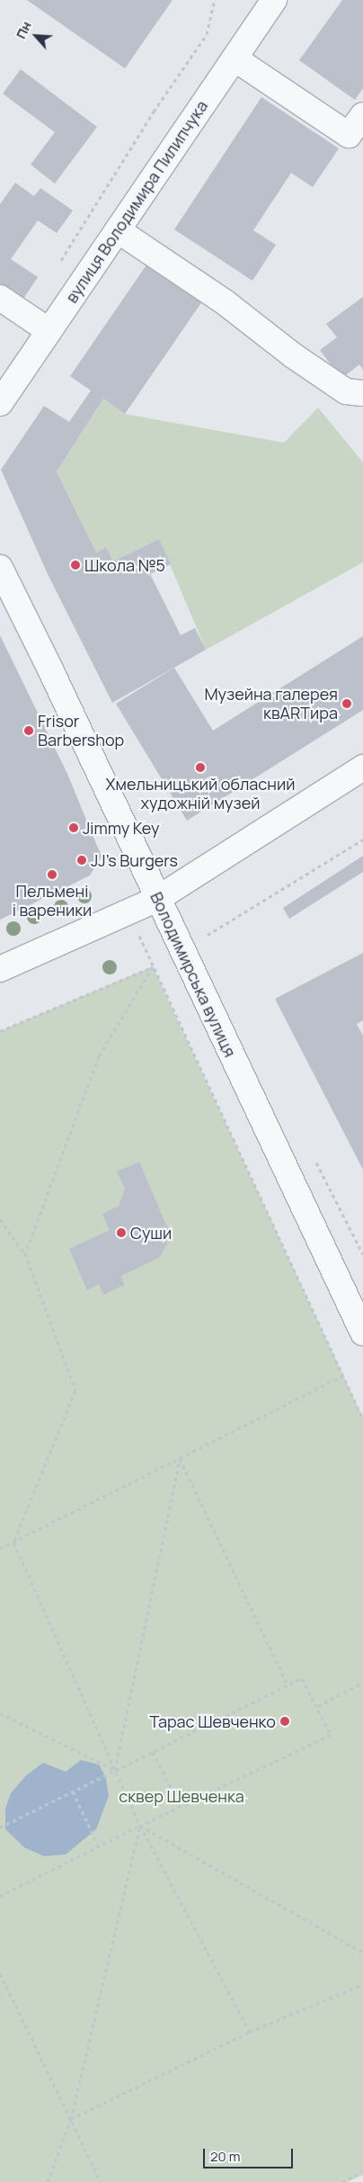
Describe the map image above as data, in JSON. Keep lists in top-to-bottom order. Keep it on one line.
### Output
{"streets":{"street":["вулиця Володимира Пилипчука","Володимирська вулиця"]},"parks":["сквер Шевченка"],"places":["Школа №5","Музейна галерея квARTира","Frisor Barbershop","Хмельницький обласний художній музей","Jimmy Key","JJ's Burgers","Пельмені і вареники","Суши","Тарас Шевченко"],"scale_bar":"20 m","north":"top left"}
